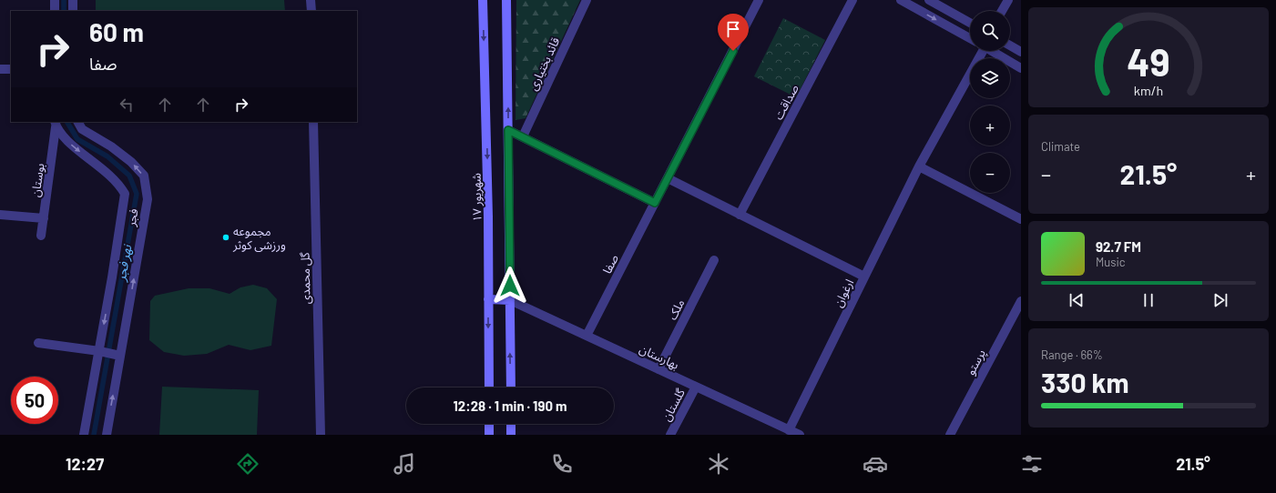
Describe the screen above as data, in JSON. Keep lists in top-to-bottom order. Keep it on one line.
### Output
{"streets":{"main road":["۱۷ شهریور"],"street":["قائد بختیاری","صداقت","بوستان","فجر","صفا","گل محمدی","ارغوان","ملک","بهارستان","پرستو","گلستان"]},"crossings":[["بوستان","فجر"],["صفا","بهارستان"],["ارغوان","بهارستان"],["ملک","بهارستان"],["بهارستان","گلستان"]],"water":["نهر فجر"],"places":["مجموعه ورزشی کوثر"],"page":{"map_buttons":["+","−"],"turn":["60 m","صفا"],"tile":["Climate",["Range · 66%","330 km"]],"heat":["−","21.5°","+"],"song":["92.7 FM","Music"],"limit":"50","trip":"12:28 · 1 min · 190 m","tabs":["12:27","21.5°"],"gauge":["49","km/h"]}}
